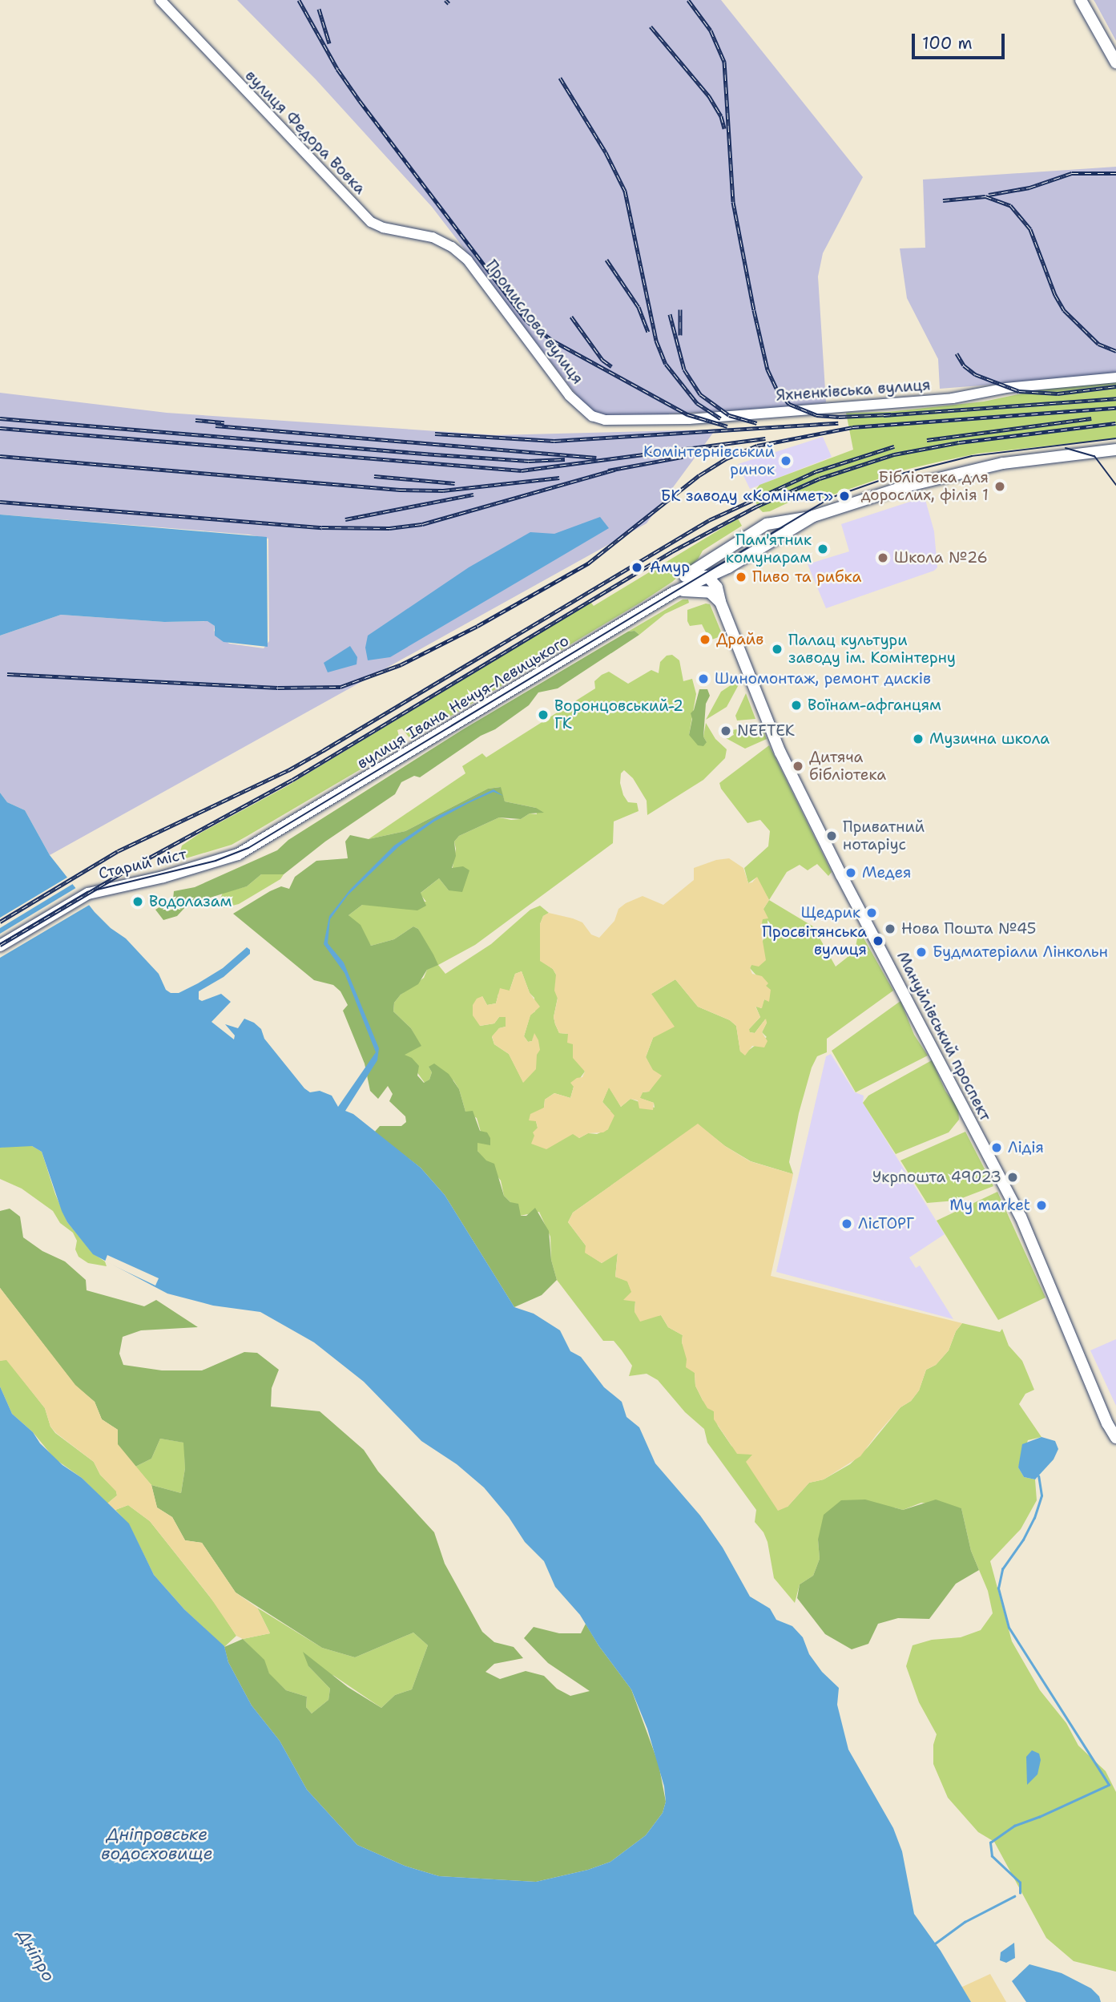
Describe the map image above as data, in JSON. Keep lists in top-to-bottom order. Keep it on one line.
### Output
{"streets":{"main road":["вулиця Івана Нечуя-Левицького","Старий міст","Мануйлівський проспект"],"street":["вулиця Федора Вовка","Промислова вулиця","Яхненківська вулиця"]},"crossings":[["вулиця Федора Вовка","Промислова вулиця"],["Промислова вулиця","Яхненківська вулиця"],["вулиця Івана Нечуя-Левицького","Старий міст"]],"water":["Дніпровське водосховище","Дніпро"],"places":["Комінтернівський ринок","Бiблiотека для дорослих, фiлiя 1","БК заводу «Комінмет»","Пам'ятник комунарам","Школа №26","Амур","Пиво та рибка","Драйв","Палац культури заводу ім. Комінтерну","Шиномонтаж, ремонт дисків","Воїнам-афганцям","Воронцовський-2 ГК","NEFTEK","Музична школа","Дитяча бібліотека","Приватний нотаріус","Медея","Водолазам","Щедрик","Нова Пошта №45","Просвітянська вулиця","Будматеріали Лінкольн","Лідія","Укрпошта 49023","My market","ЛісТОРГ"],"scale_bar":"100 m"}
